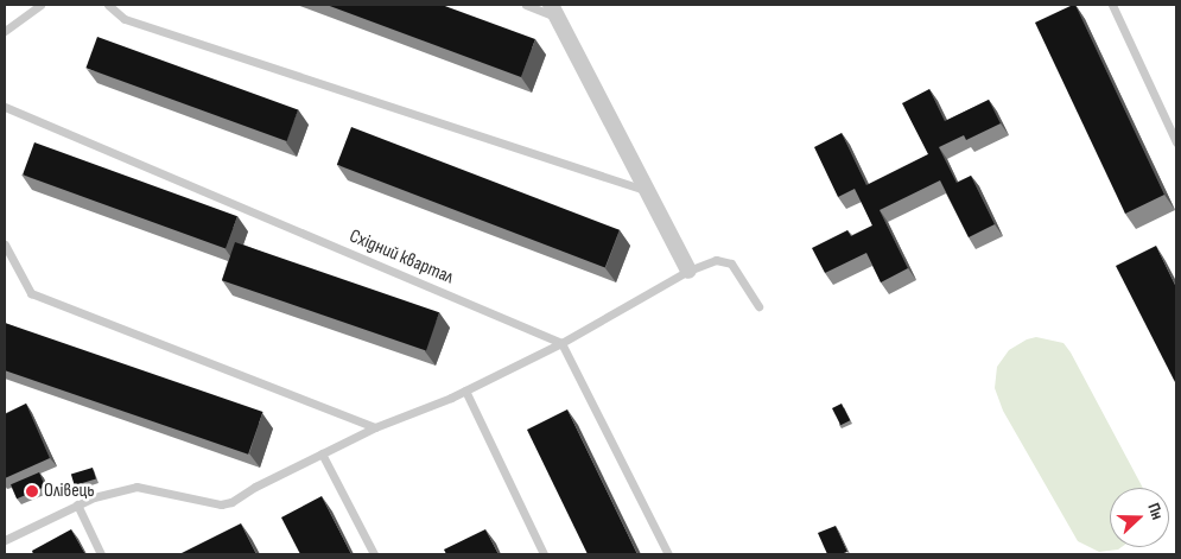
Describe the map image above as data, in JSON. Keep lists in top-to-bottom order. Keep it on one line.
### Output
{"streets":{"lane":["Східний квартал"]},"places":["Олівець"],"north":"right"}
